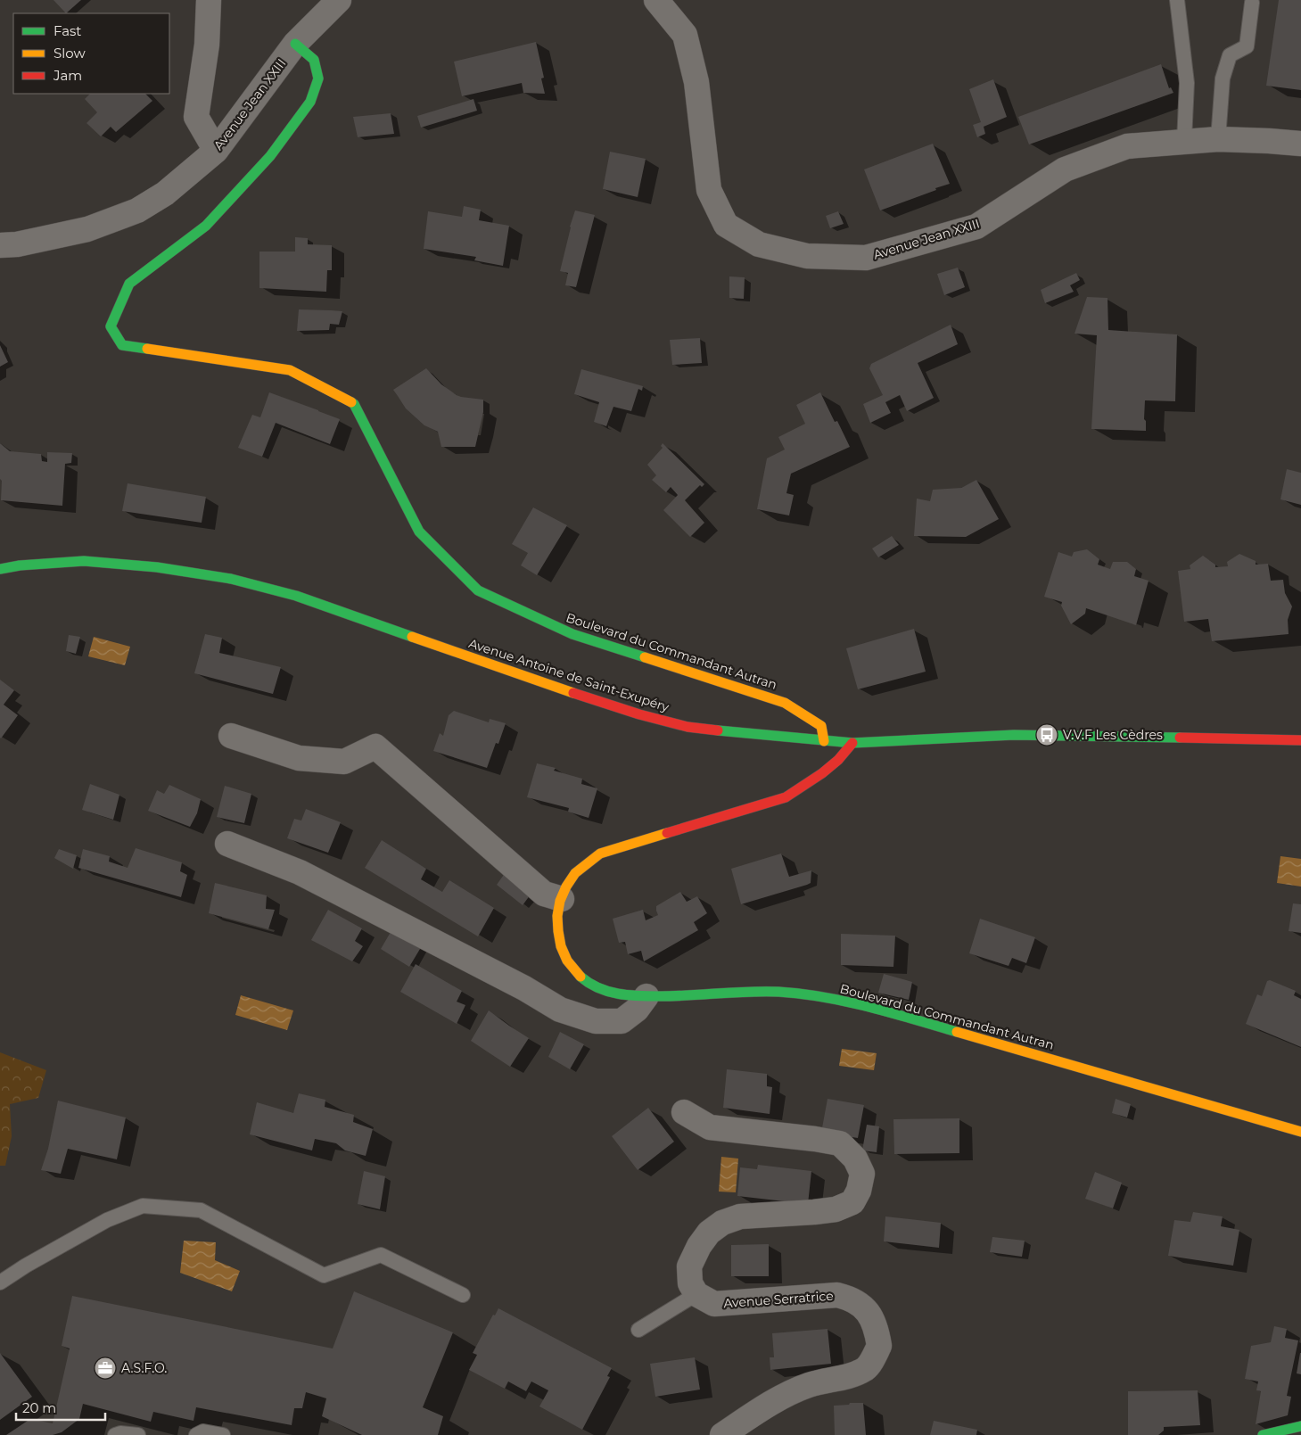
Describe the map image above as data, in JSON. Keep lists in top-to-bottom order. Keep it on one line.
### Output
{"streets":{"street":["Avenue Jean XXIII","Boulevard du Commandant Autran","Avenue Antoine de Saint-Exupéry","Avenue Serratrice"]},"crossings":[["Avenue Jean XXIII","Boulevard du Commandant Autran"],["Boulevard du Commandant Autran","Avenue Antoine de Saint-Exupéry"]],"places":{"bus stop":["V.V.F Les Cèdres"],"office":["A.S.F.O."]},"legend":["Fast","Slow","Jam"],"scale_bar":"20 m"}
